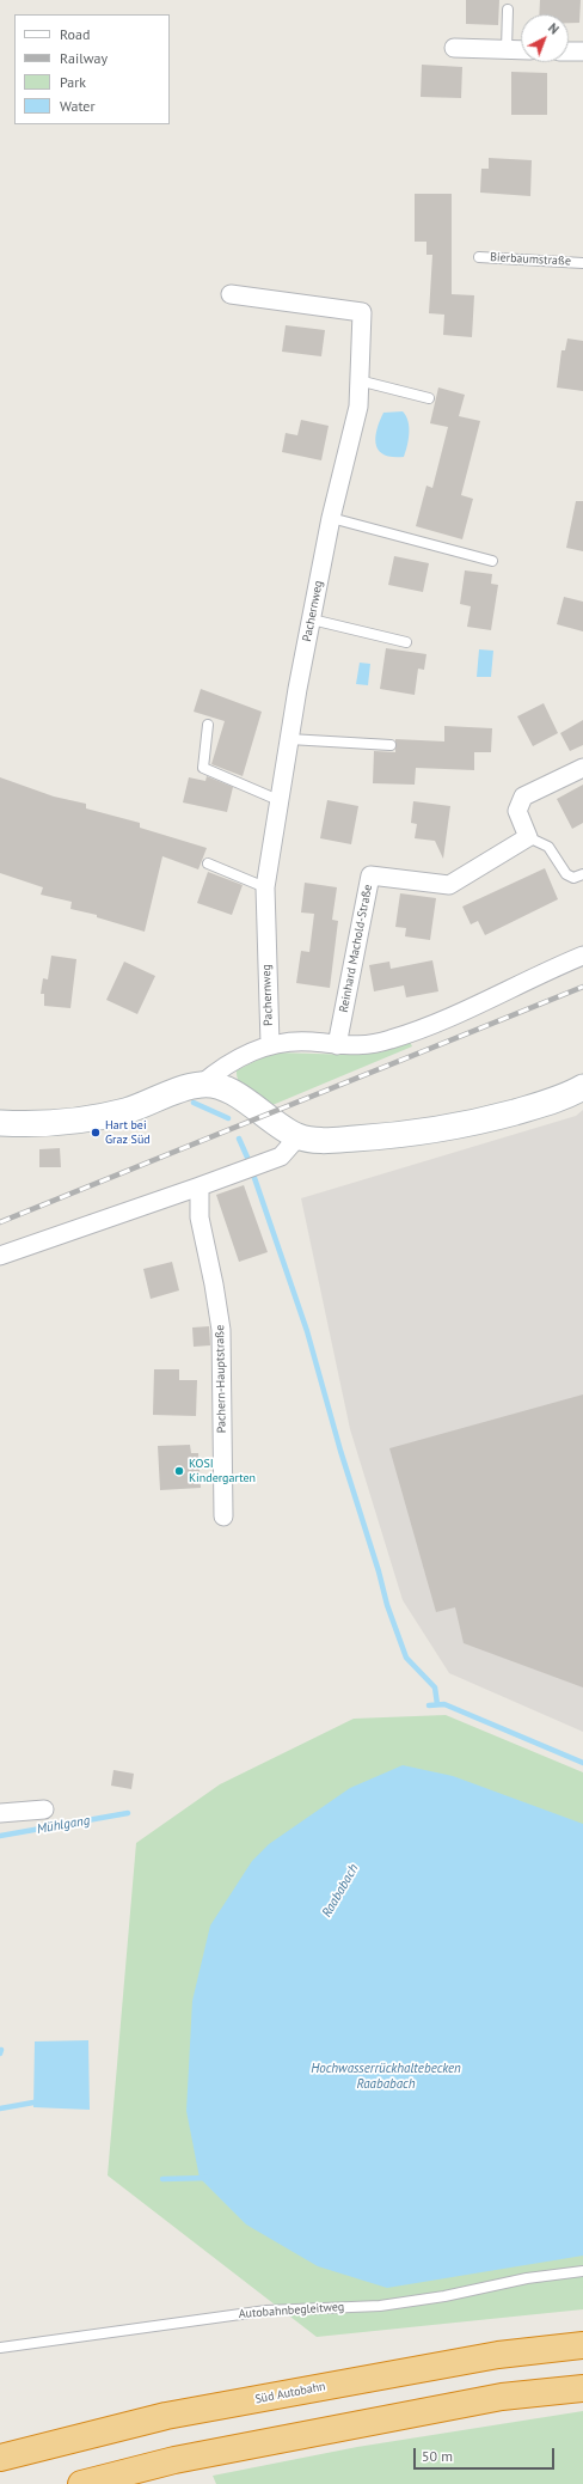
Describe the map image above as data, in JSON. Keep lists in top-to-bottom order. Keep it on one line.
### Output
{"streets":{"highway":["Süd Autobahn"],"street":["Pachernweg","Reinhard Machold-Straße","Pachern-Hauptstraße"],"lane":["Bierbaumstraße","Autobahnbegleitweg"]},"water":["Mühlgang","Raababach","Hochwasserrückhaltebecken Raababach"],"places":["Hart bei Graz Süd","KOSI Kindergarten"],"legend":["Road","Railway","Park","Water"],"scale_bar":"50 m","north":"top right"}
